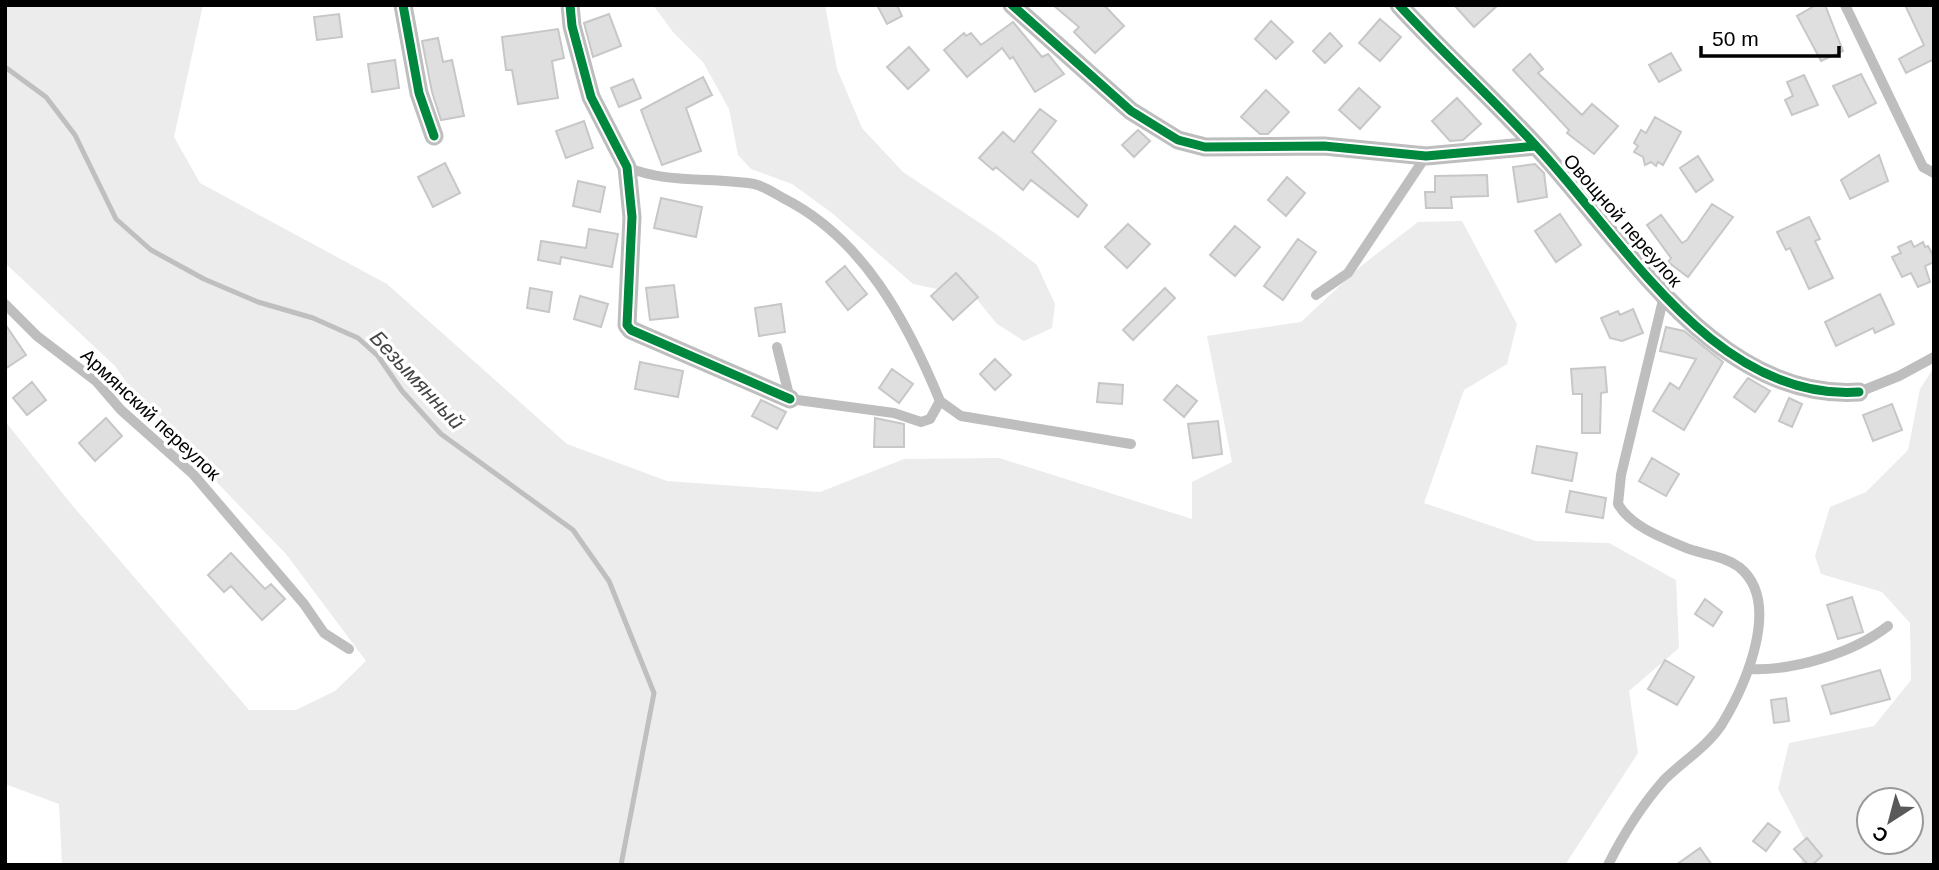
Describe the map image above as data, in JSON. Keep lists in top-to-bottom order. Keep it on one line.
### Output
{"streets":{"street":["Овощной переулок"],"lane":["Армянский переулок"]},"water":["Безымянный"],"scale_bar":"50 m","north":"bottom left"}
